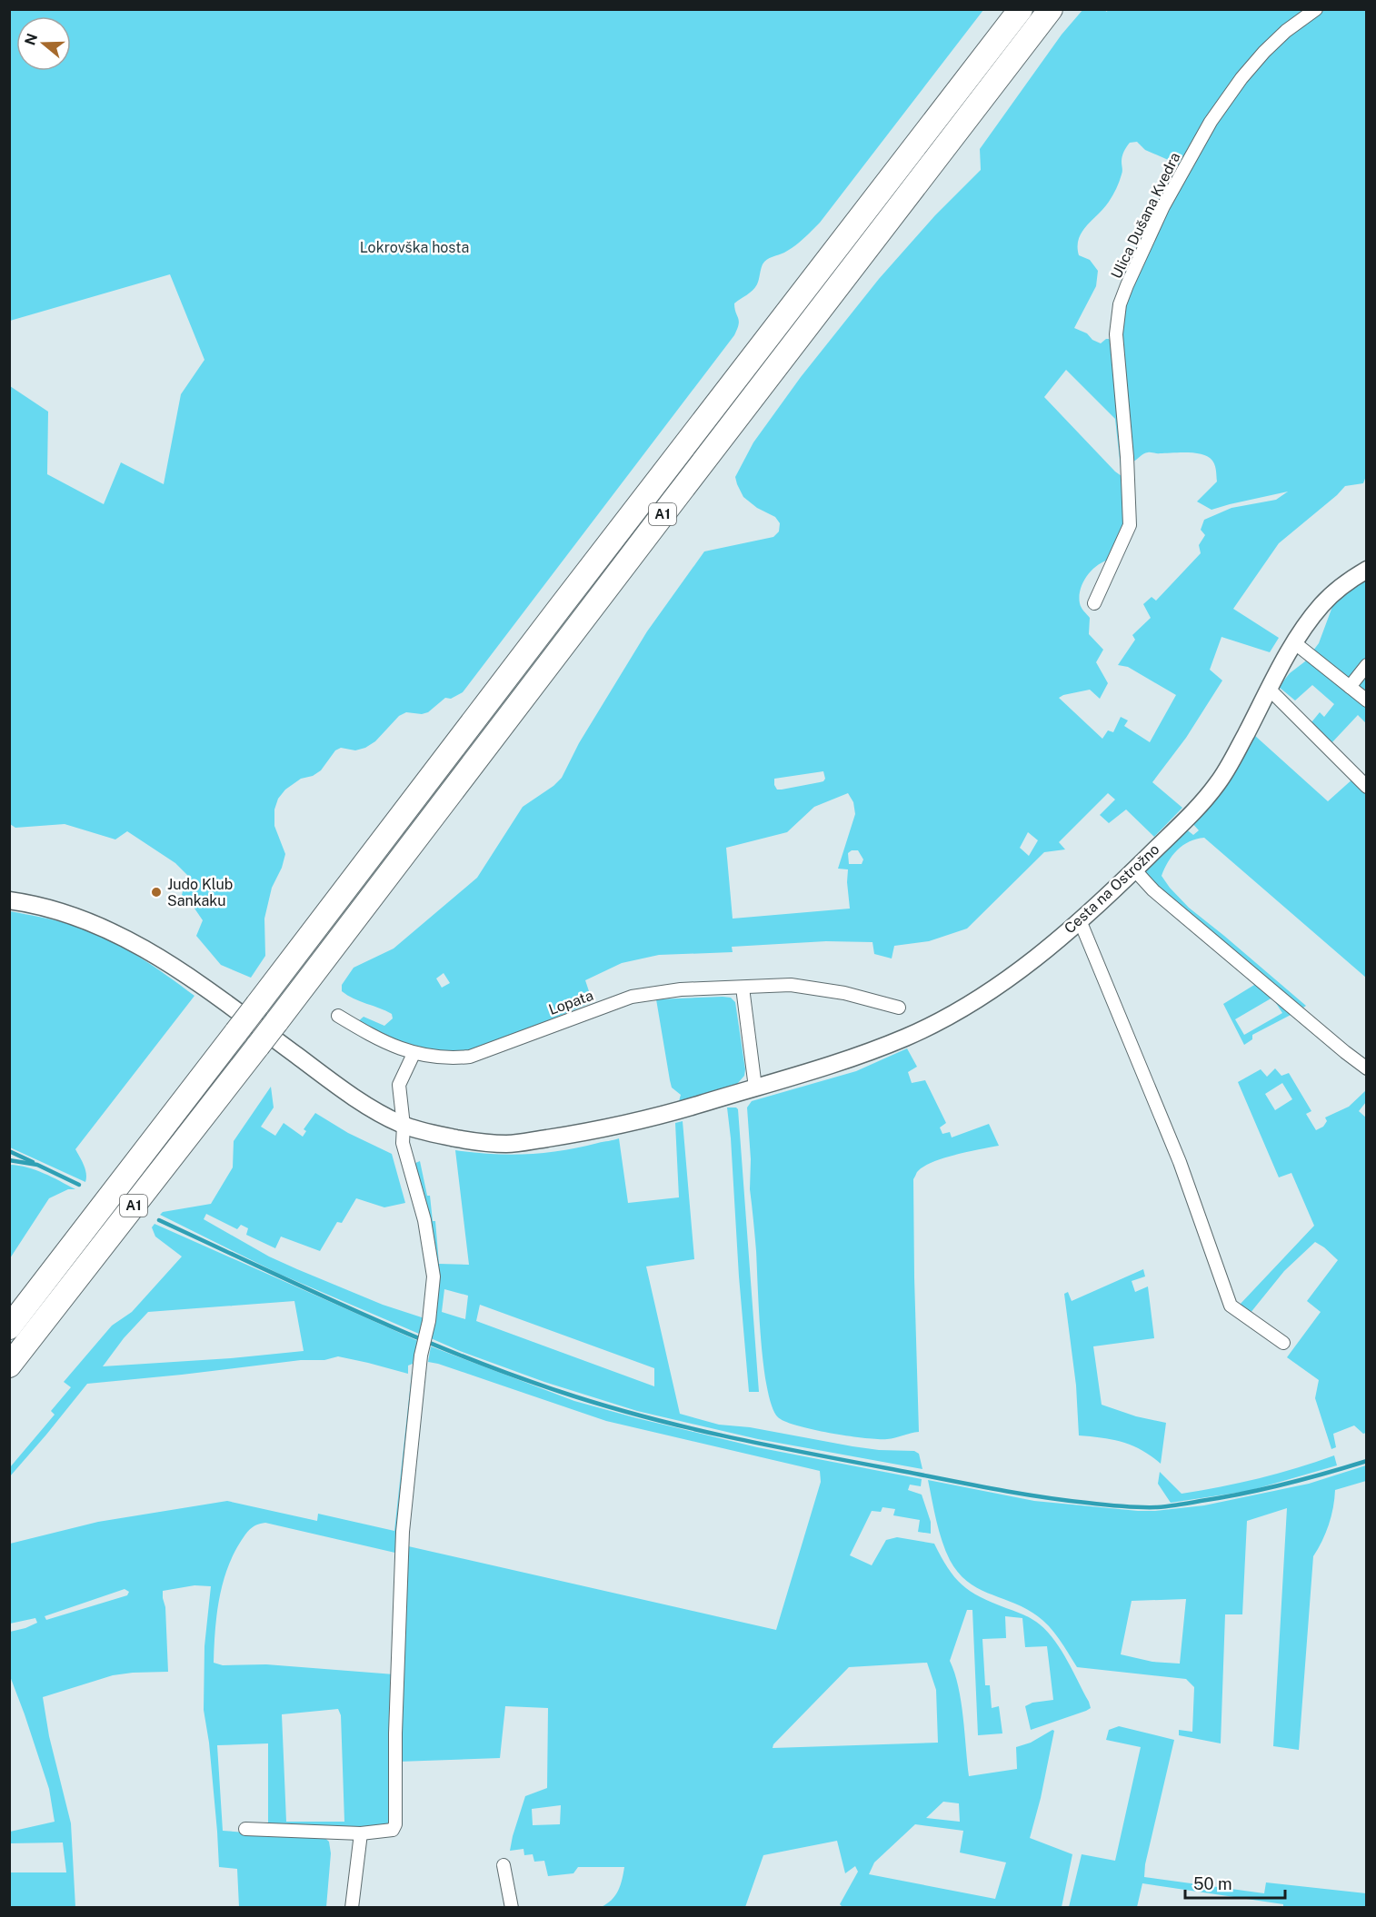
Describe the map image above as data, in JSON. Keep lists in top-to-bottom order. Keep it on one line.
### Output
{"streets":{"highway":["A1"],"street":["Ulica Dušana Kvedra","Cesta na Ostrožno","Lopata"]},"parks":["Lokrovška hosta"],"places":["Judo Klub Sankaku"],"scale_bar":"50 m","north":"left"}
